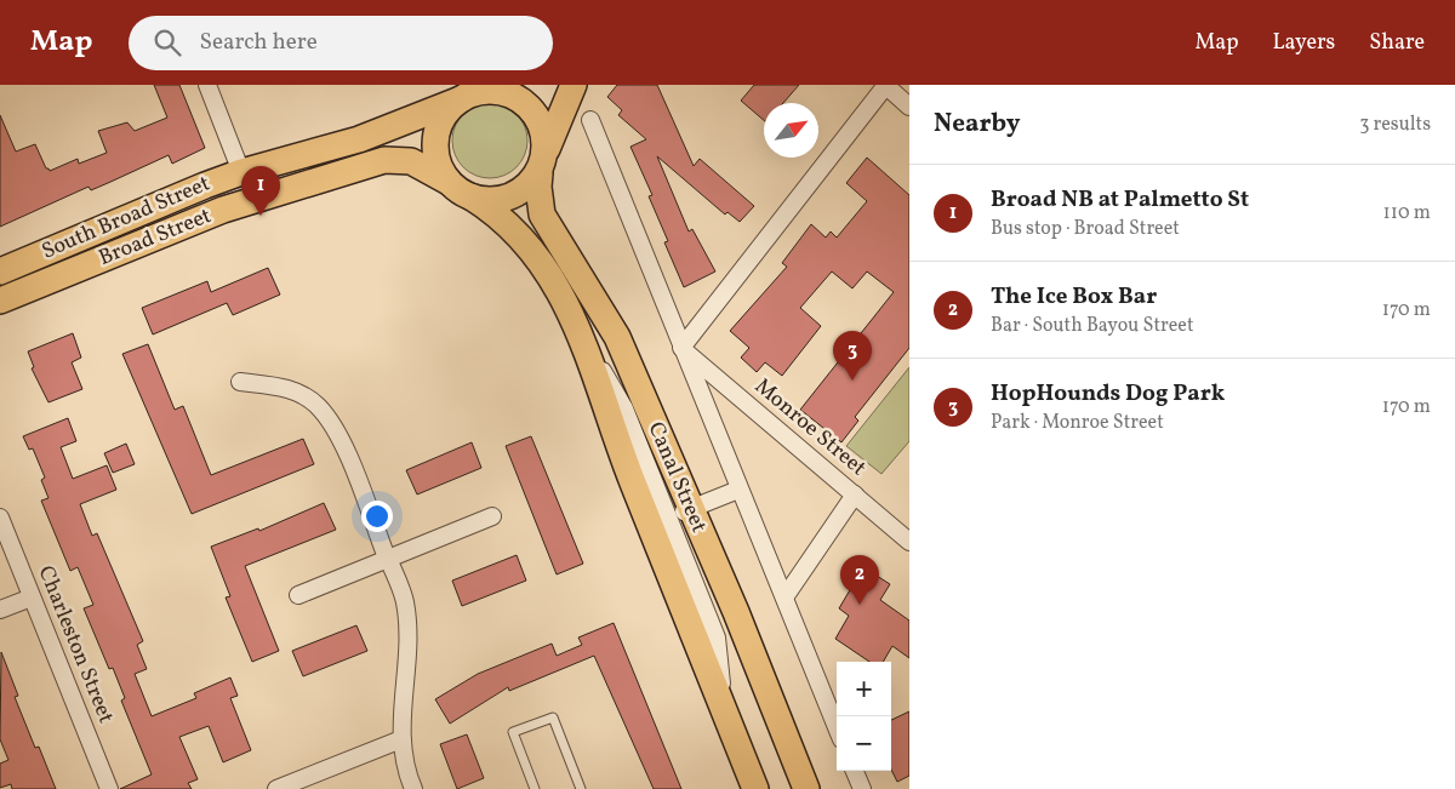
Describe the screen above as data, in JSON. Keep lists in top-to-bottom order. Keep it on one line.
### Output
{"streets":{"main road":["South Broad Street","Broad Street","Canal Street"],"street":["Monroe Street","Charleston Street"]},"crossings":[["South Broad Street","Broad Street"],["South Broad Street","Canal Street"],["Broad Street","Canal Street"]],"north":"top right","page":{"header":"Map","search":"Search here","nav":["Map","Layers","Share"],"heading":["Nearby","3 results"],"list":[{"mark":"1","name":"Broad NB at Palmetto St","note":"Bus stop · Broad Street","value":"110 m"},{"mark":"2","name":"The Ice Box Bar","note":"Bar · South Bayou Street","value":"170 m"},{"mark":"3","name":"HopHounds Dog Park","note":"Park · Monroe Street","value":"170 m"}],"pins":["1","3","2"],"map_buttons":["+","−"]}}
